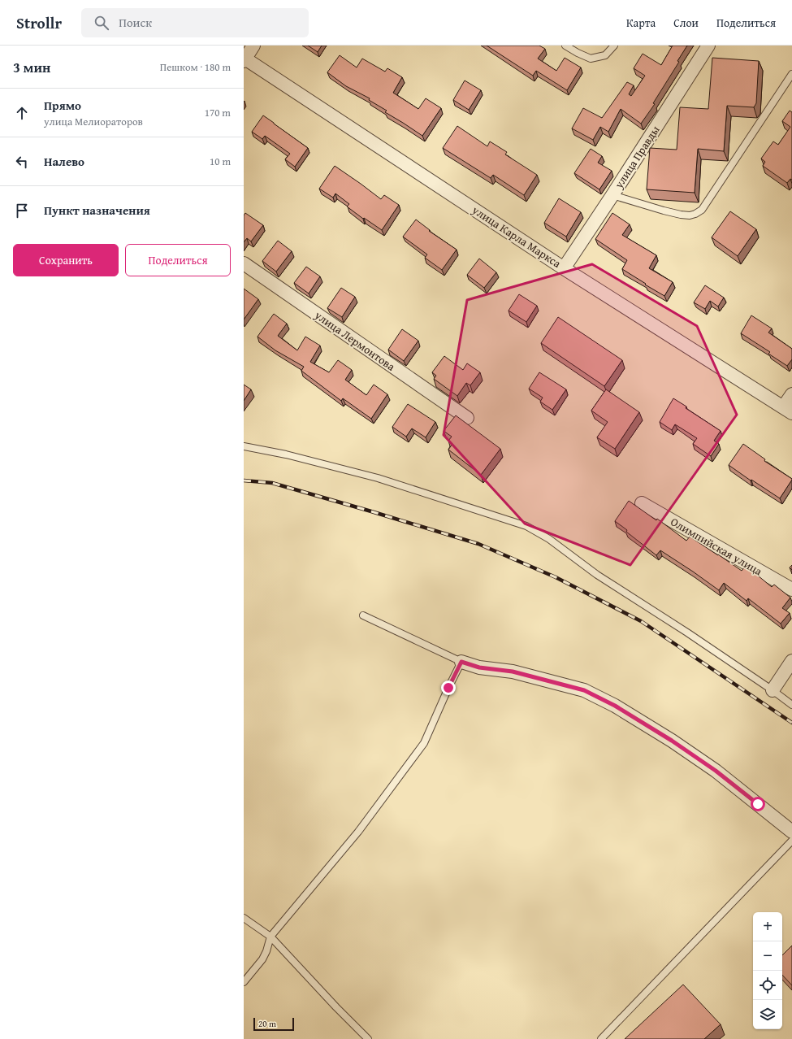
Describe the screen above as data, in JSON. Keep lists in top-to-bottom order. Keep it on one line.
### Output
{"streets":{"street":["улица Правды","улица Карла Маркса","улица Лермонтова","Олимпийская улица"]},"crossings":[["улица Правды","улица Карла Маркса"]],"scale_bar":"20 m","page":{"header":"Strollr","search":"Поиск","nav":["Карта","Слои","Поделиться"],"heading":["3 мин","Пешком · 180 m"],"list":[["Прямо","улица Мелиораторов","170 m"],["Налево","10 m"],"Пункт назначения"],"buttons":["Сохранить","Поделиться"],"map_buttons":["+","−"],"scale":"20 m"}}
